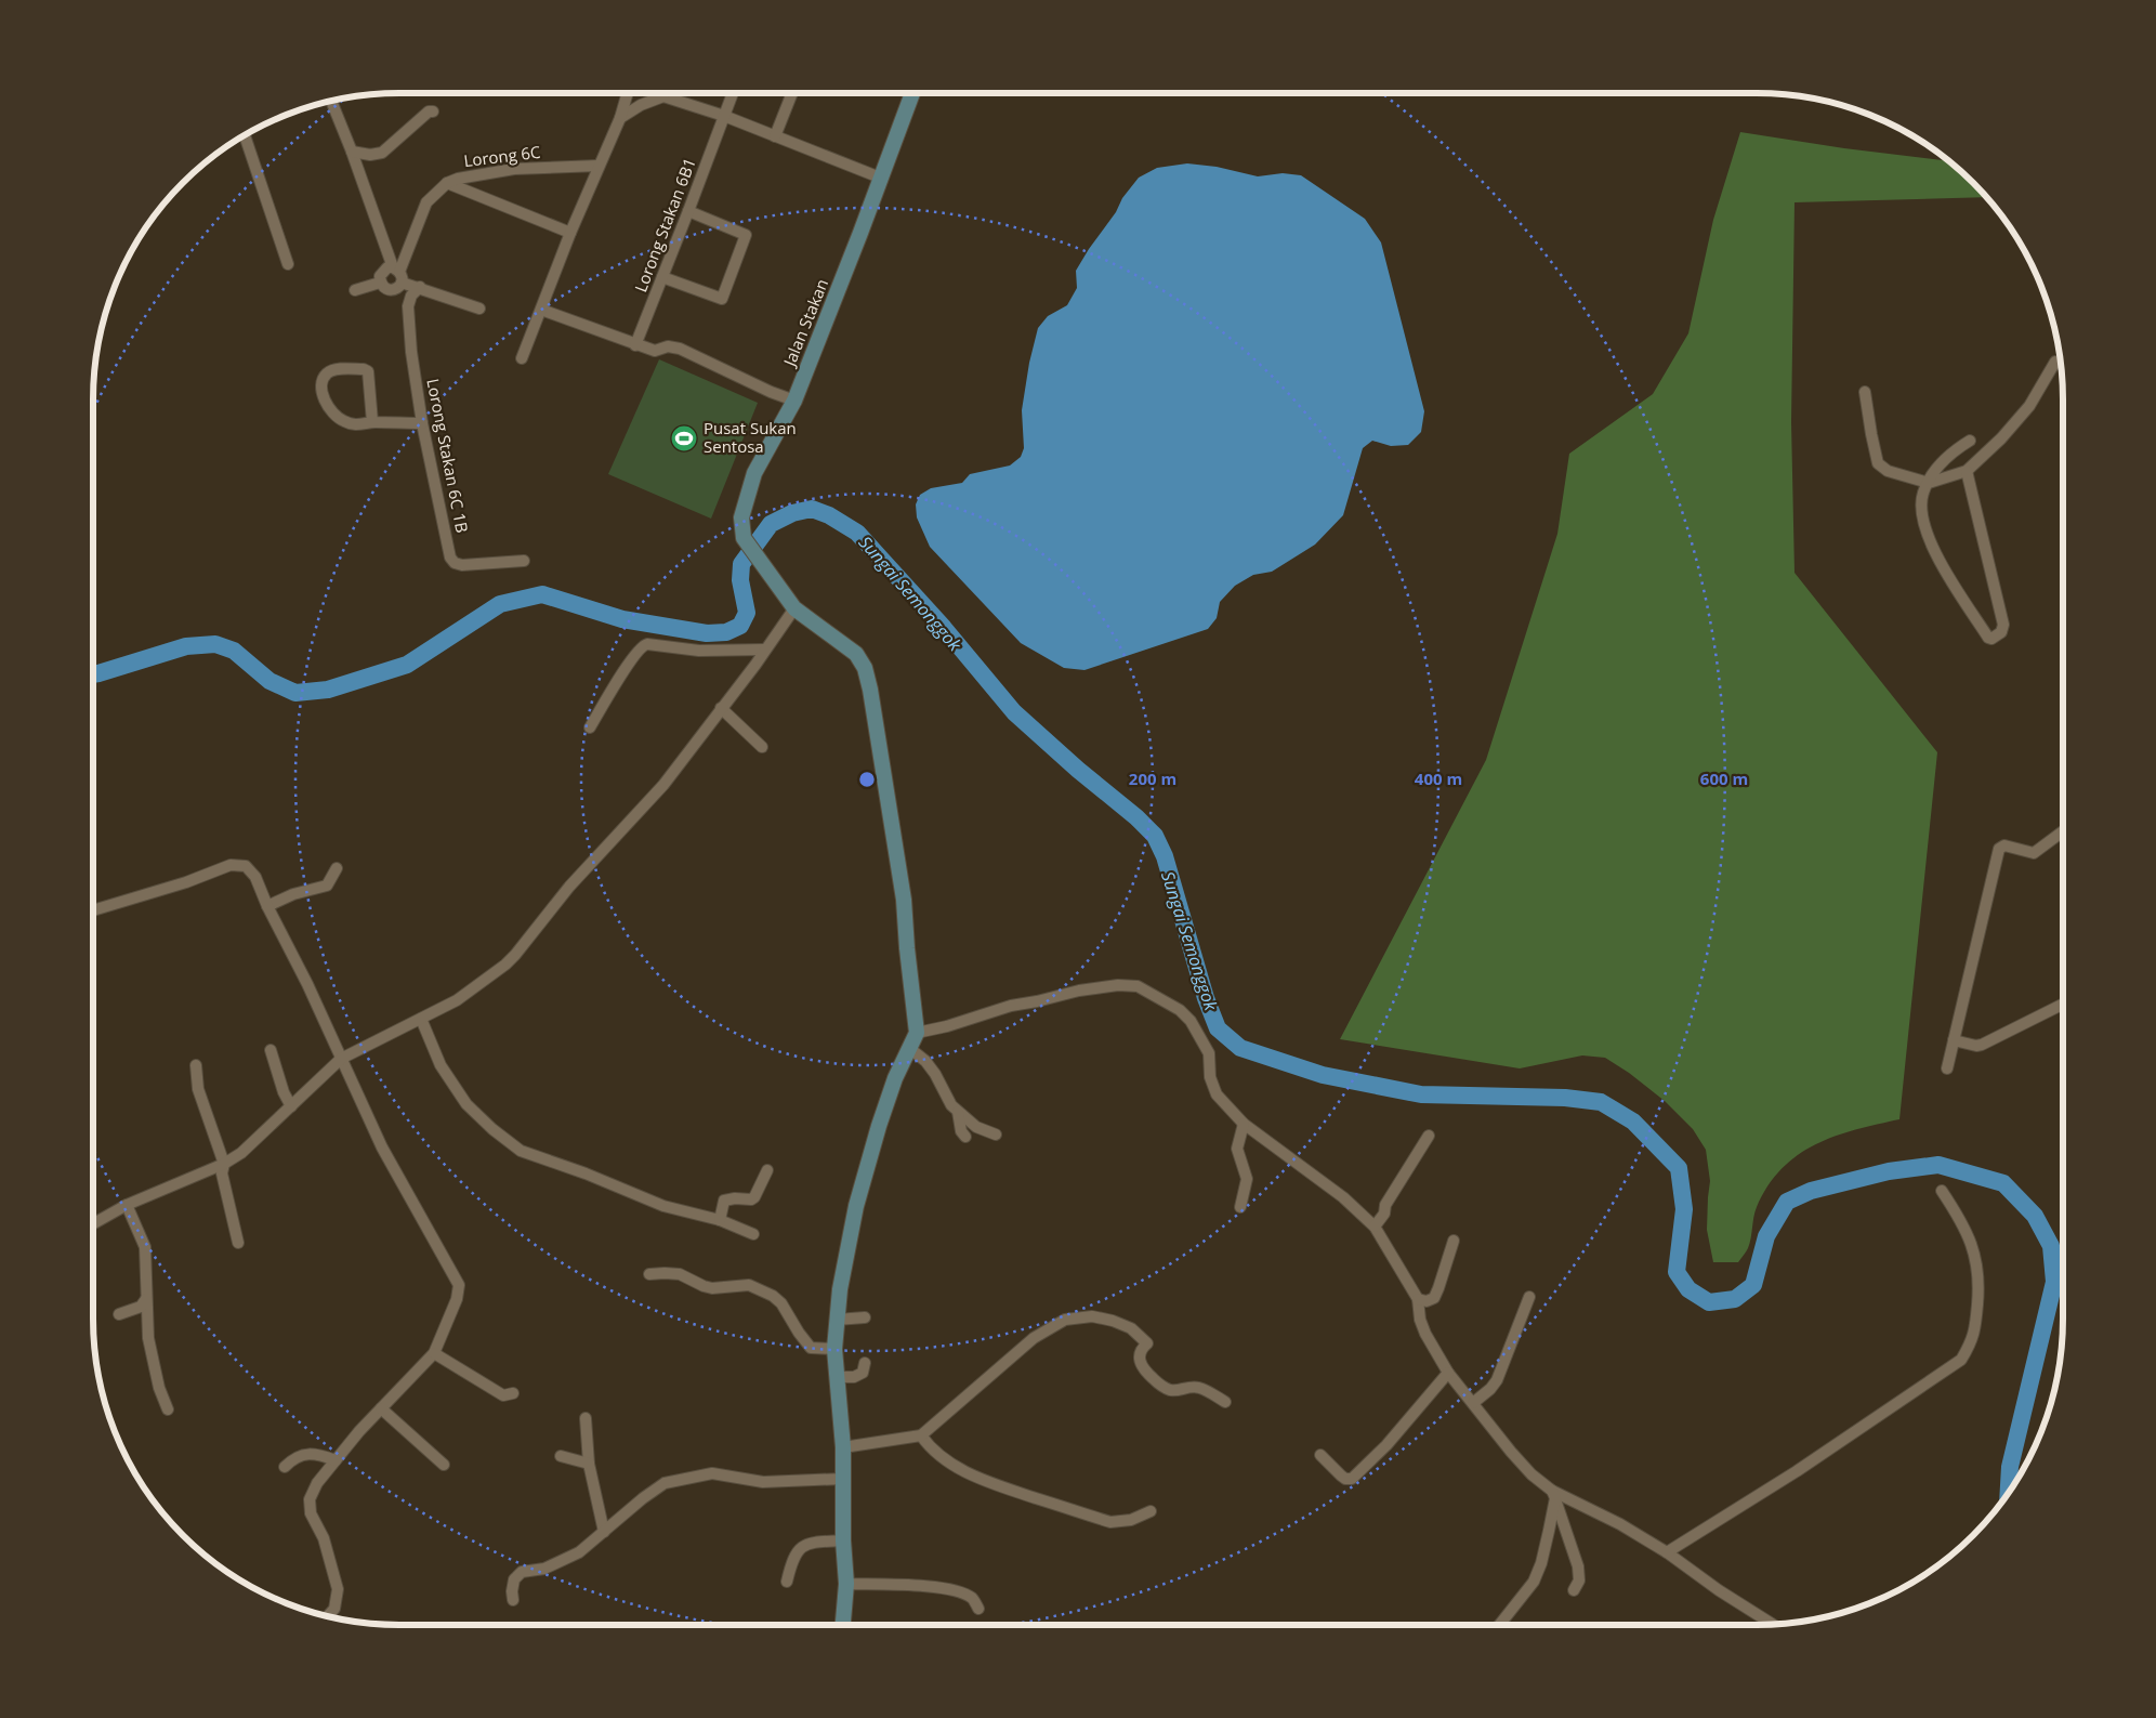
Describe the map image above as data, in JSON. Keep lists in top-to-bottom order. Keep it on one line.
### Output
{"streets":{"main road":["Jalan Stakan"],"street":["Lorong 6C","Lorong Stakan 6B1","Lorong Stakan 6C 1B"]},"water":["Sungai Semonggok"],"places":{"sports":["Pusat Sukan Sentosa"]},"rings":["200 m","400 m","600 m"]}
